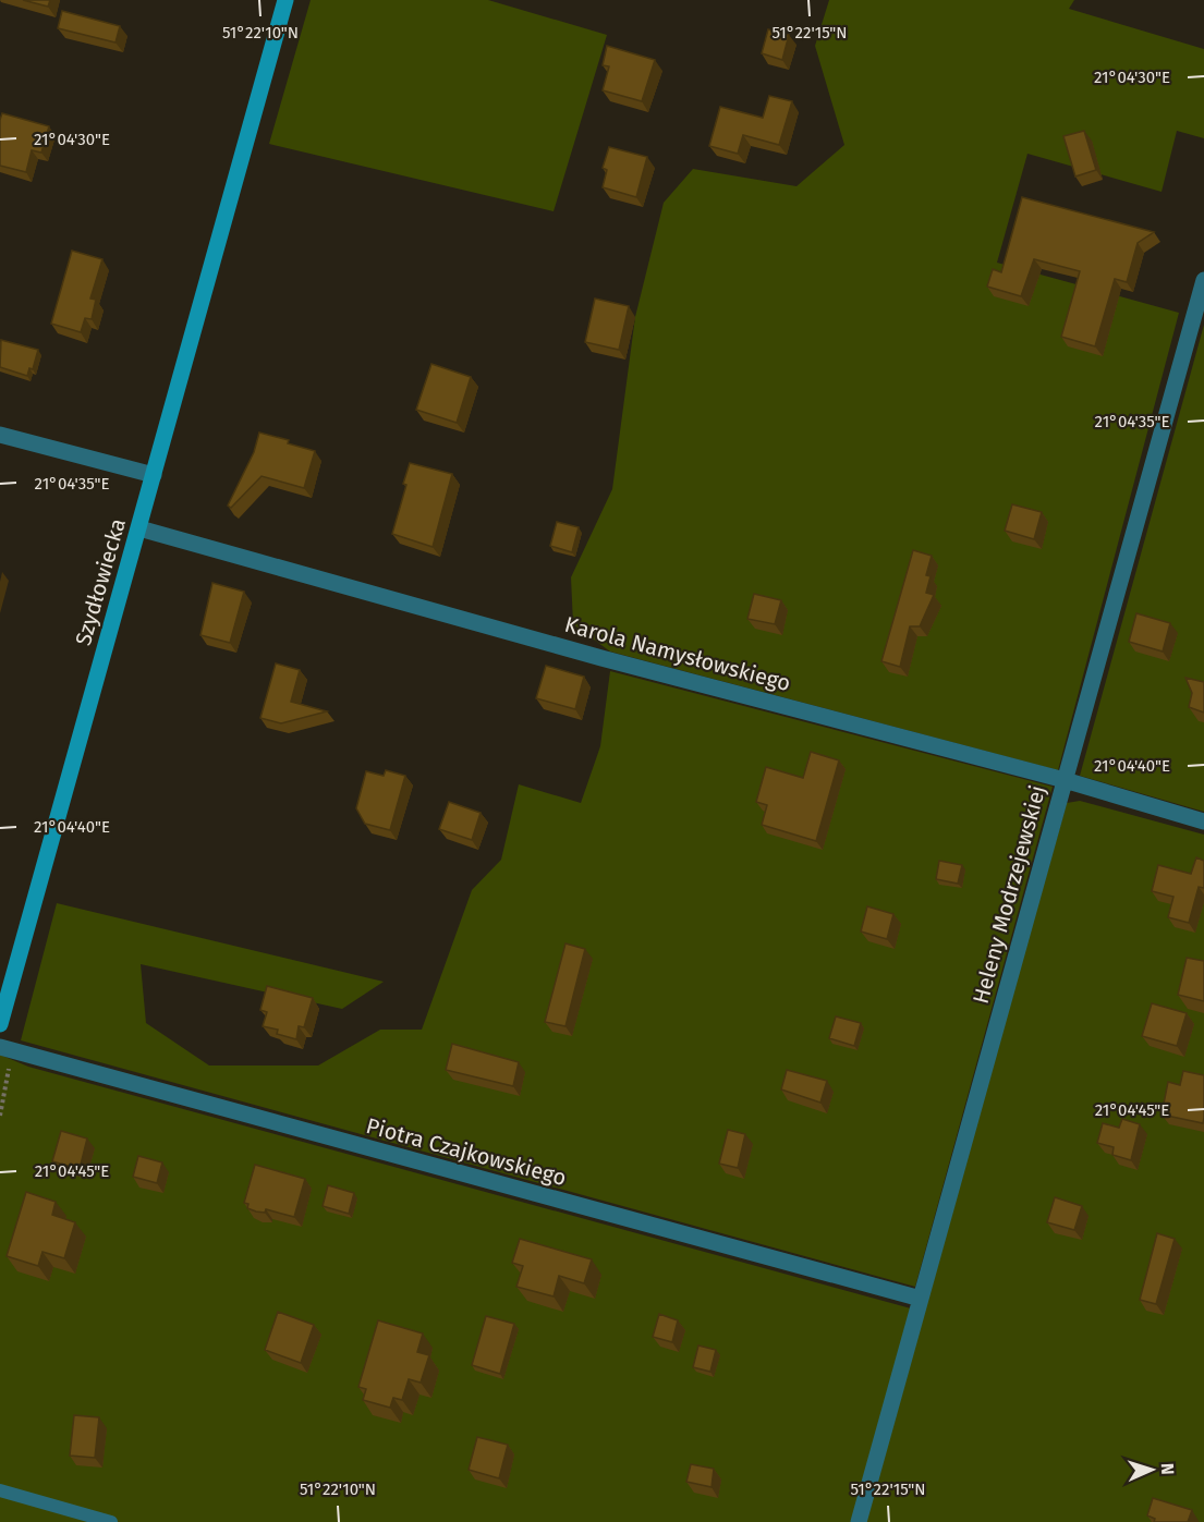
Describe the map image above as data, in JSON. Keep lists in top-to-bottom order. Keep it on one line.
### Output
{"streets":{"street":["Szydłowiecka","Karola Namysłowskiego","Heleny Modrzejewskiej","Piotra Czajkowskiego"]},"crossings":[["Szydłowiecka","Karola Namysłowskiego"],["Karola Namysłowskiego","Heleny Modrzejewskiej"],["Heleny Modrzejewskiej","Piotra Czajkowskiego"]],"north":"right","coordinates":["51°22'10\"N","51°22'15\"N","21°04'30\"E","21°04'35\"E","21°04'40\"E","21°04'45\"E"]}
